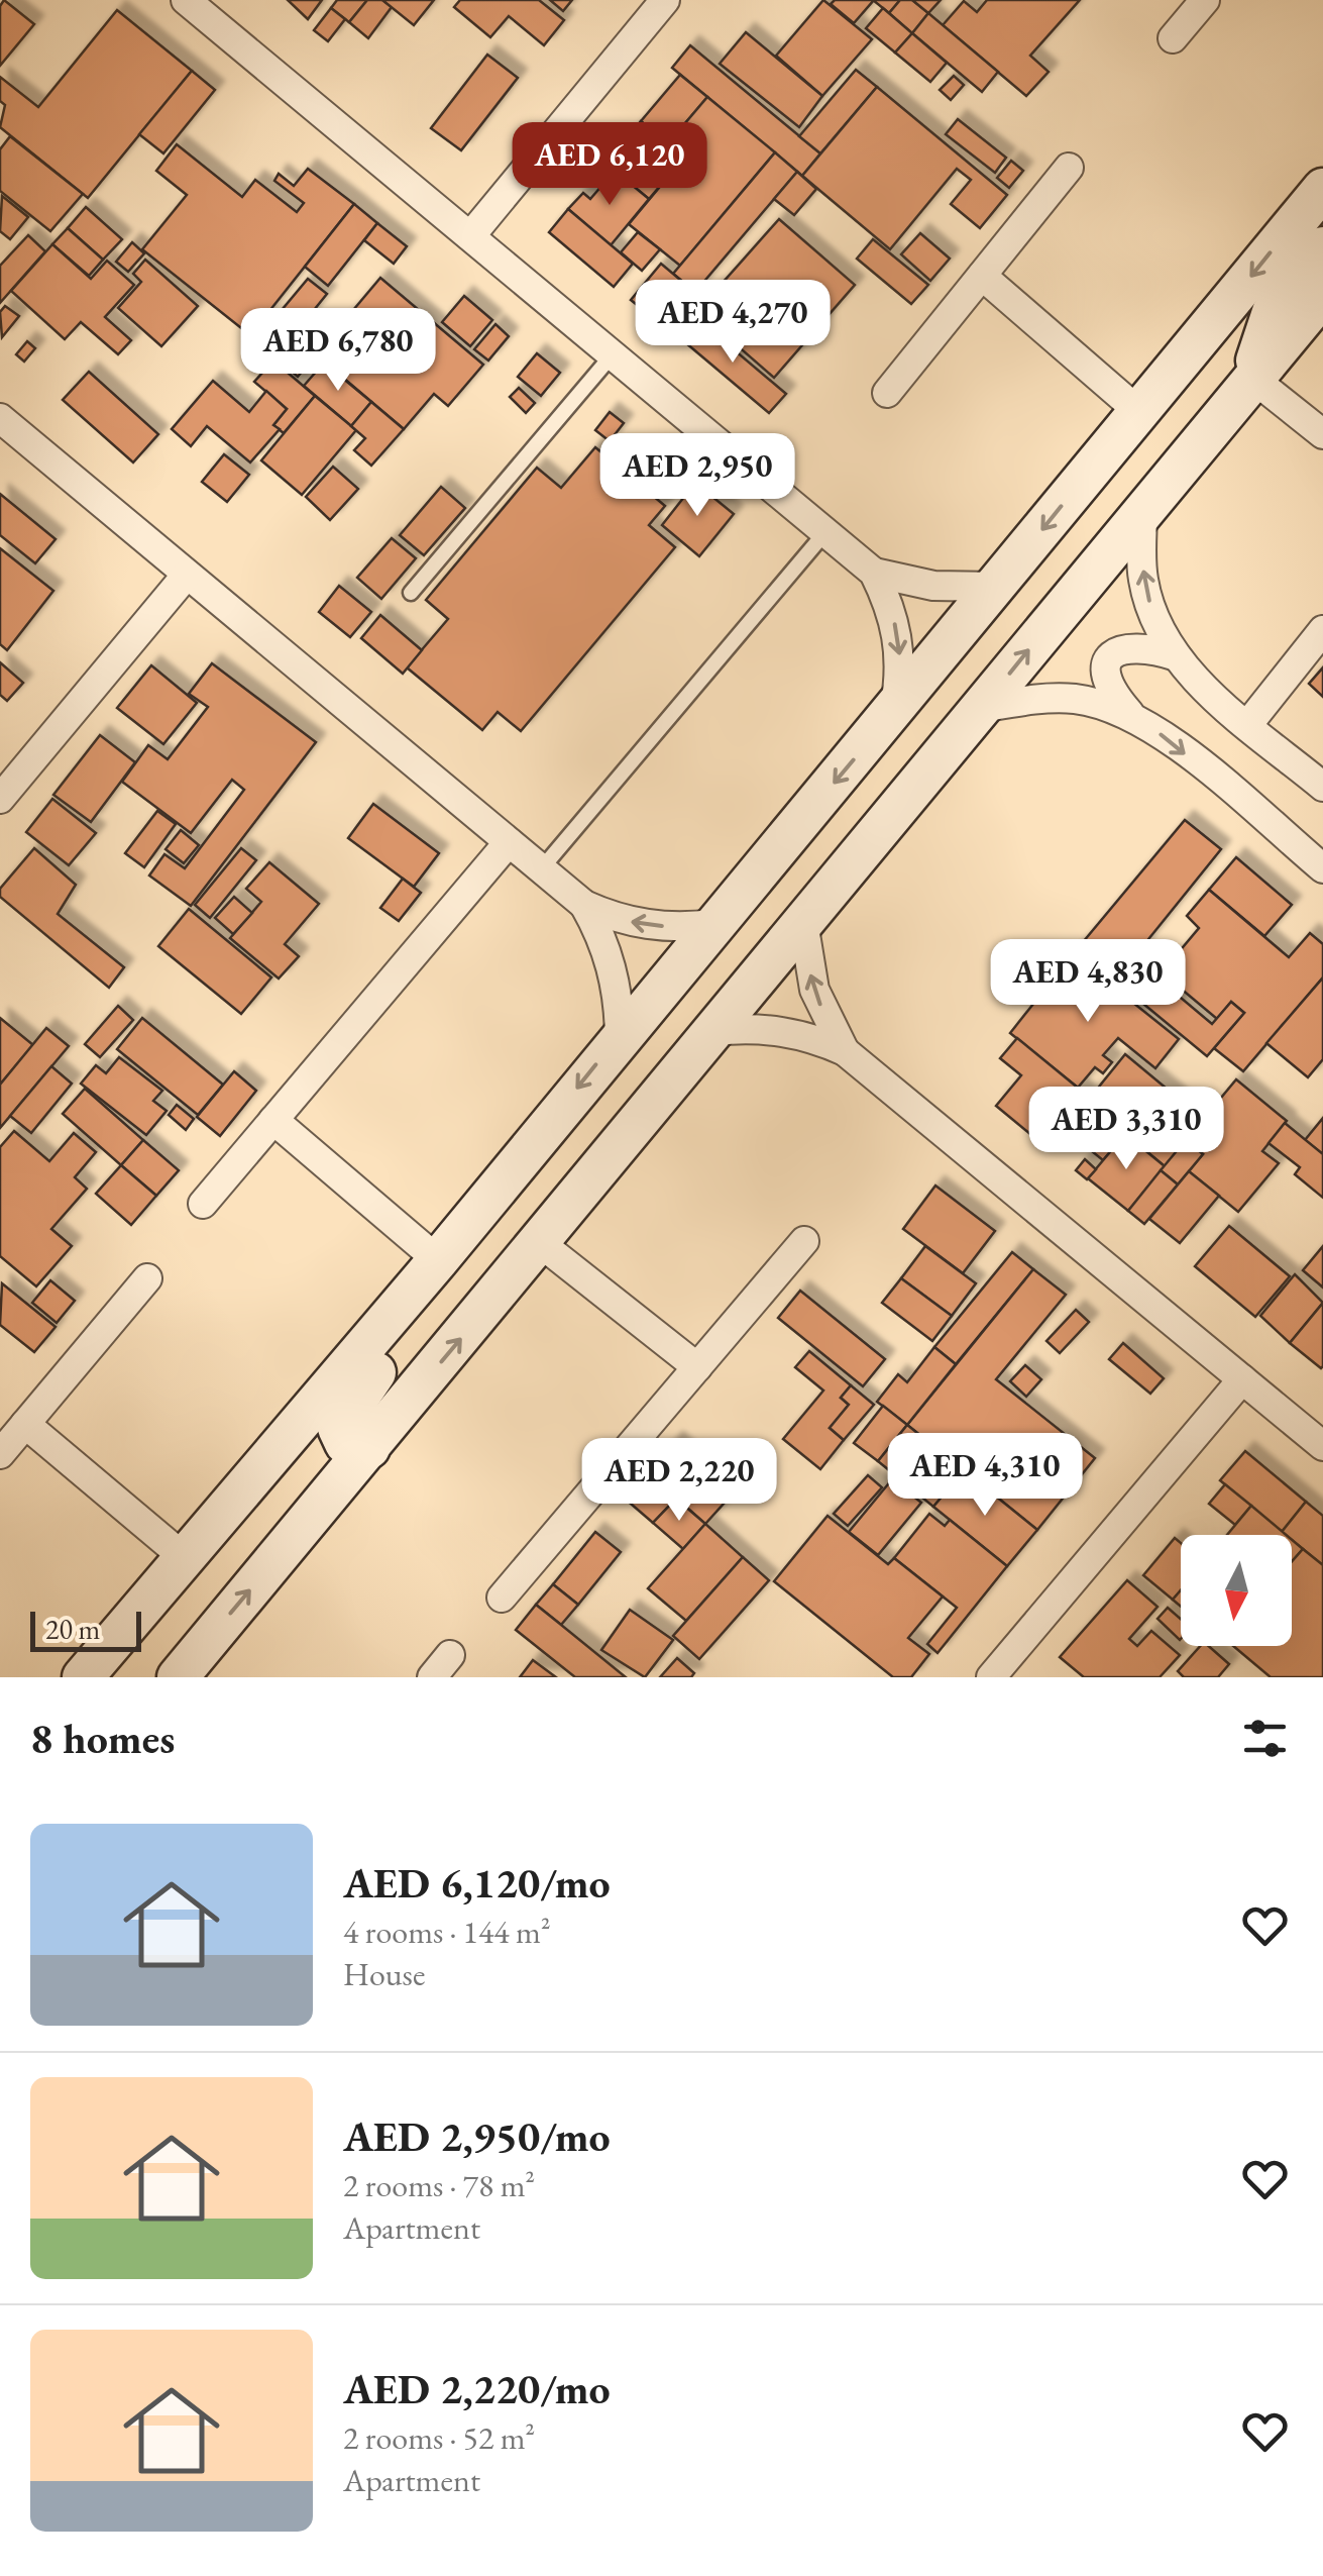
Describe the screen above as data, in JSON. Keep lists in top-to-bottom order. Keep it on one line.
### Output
{"scale_bar":"20 m","north":"bottom","page":{"price":["AED 6,120","AED 4,270","AED 6,780","AED 2,950","AED 4,830","AED 3,310","AED 4,310","AED 2,220"],"scale":"20 m","heading":"8 homes","list":[{"name":"AED 6,120/mo","note":"4 rooms · 144 m² · House"},{"name":"AED 2,950/mo","note":"2 rooms · 78 m² · Apartment"},{"name":"AED 2,220/mo","note":"2 rooms · 52 m² · Apartment"}]}}
